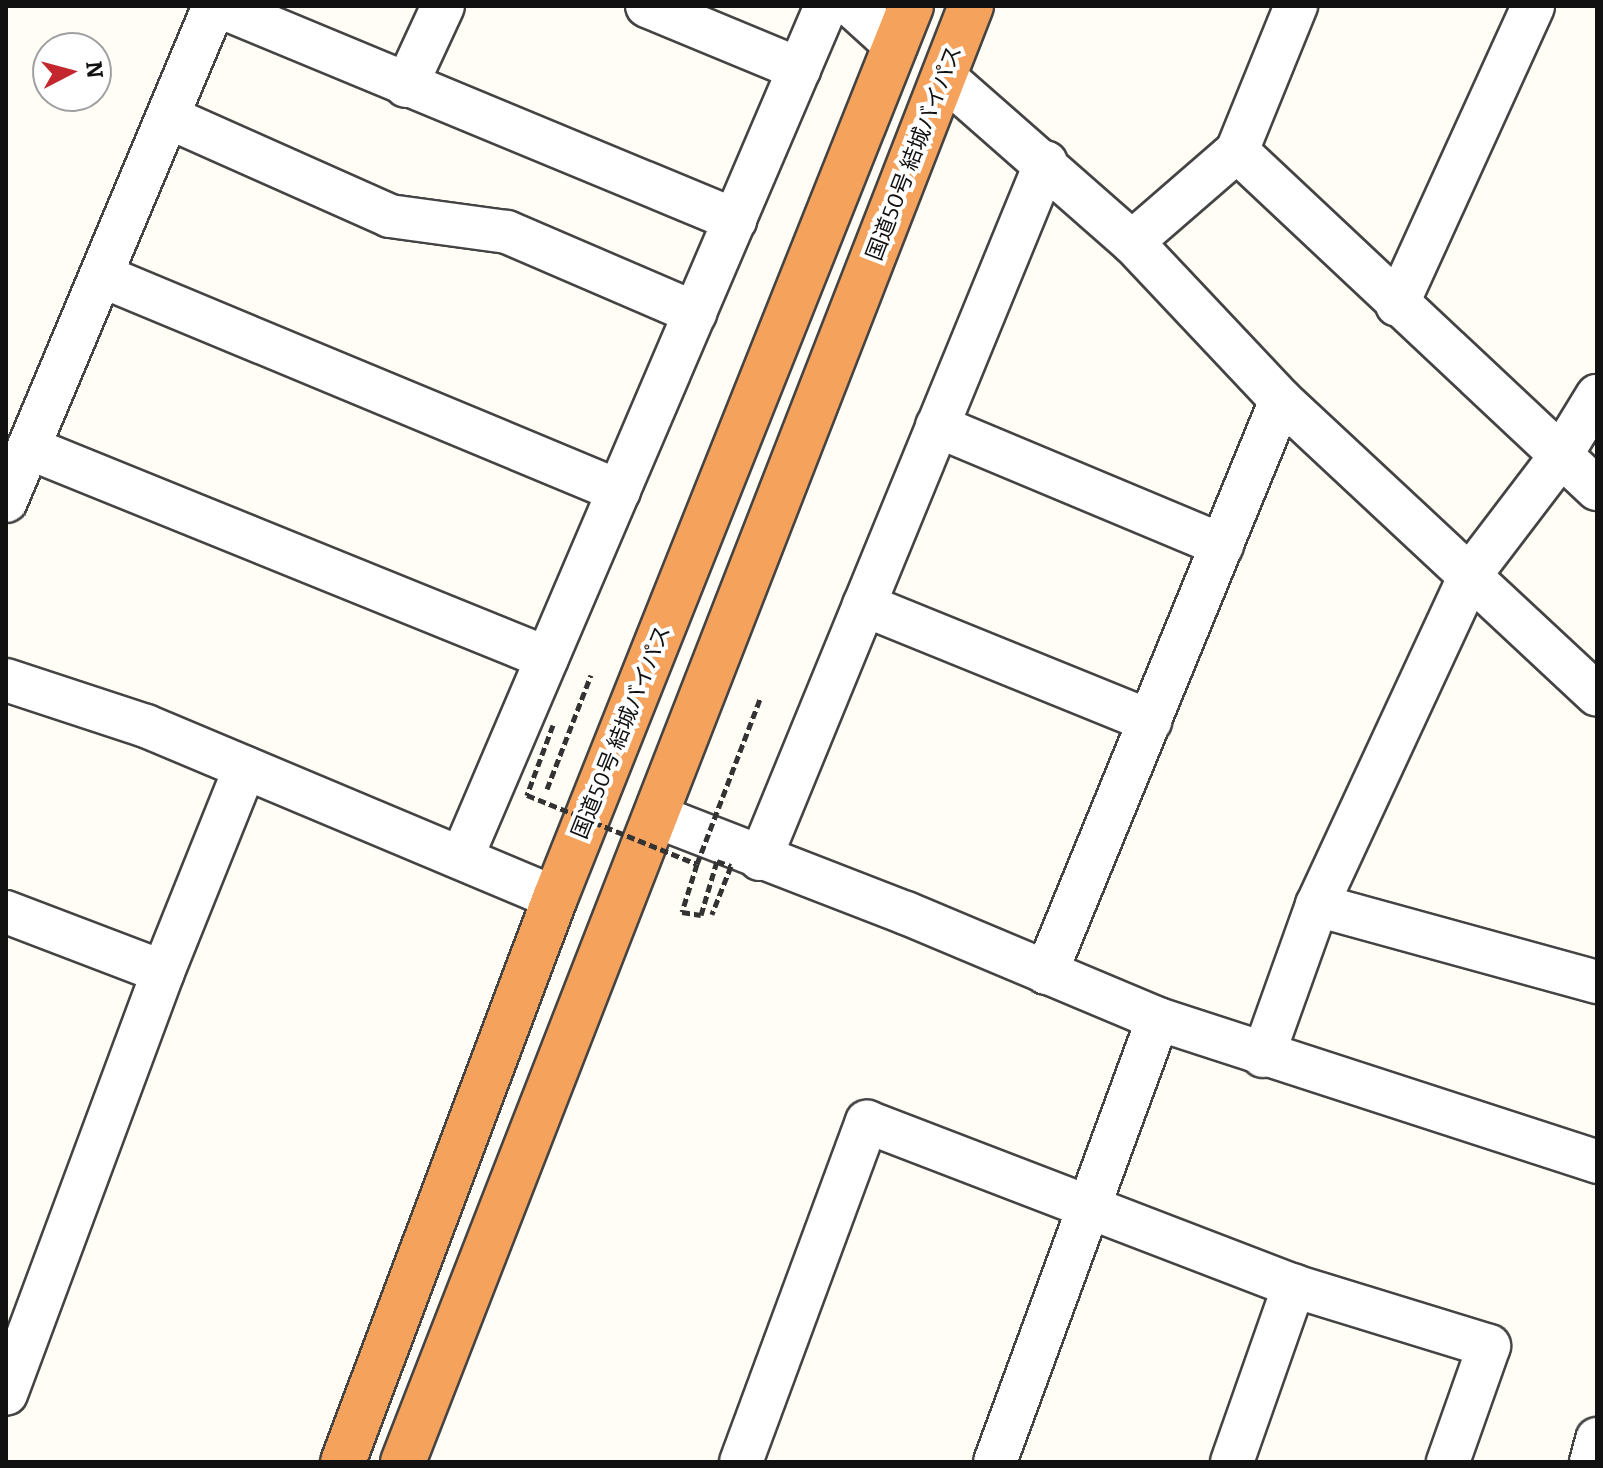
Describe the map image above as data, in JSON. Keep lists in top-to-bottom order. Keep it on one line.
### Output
{"streets":{"highway":["国道50号 結城バイパス"]},"north":"right"}
